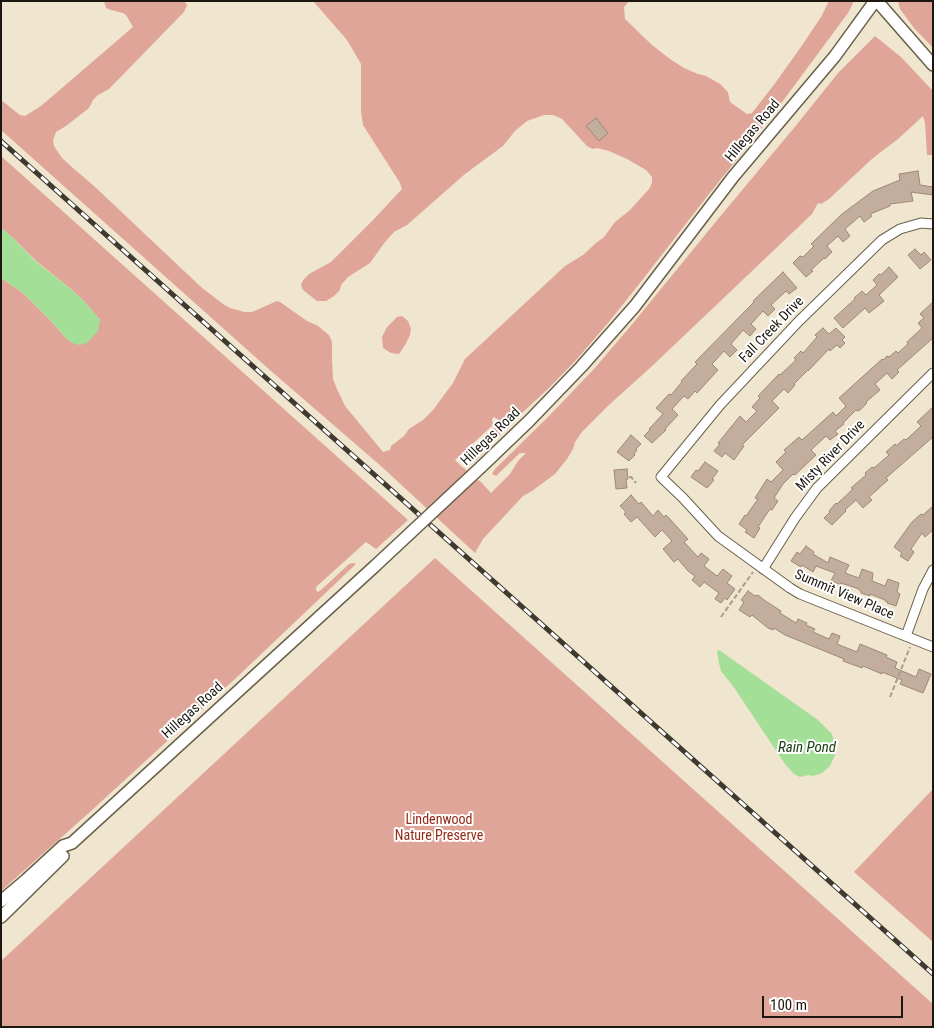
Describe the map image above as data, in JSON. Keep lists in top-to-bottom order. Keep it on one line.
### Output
{"streets":{"main road":["Hillegas Road"],"street":["Fall Creek Drive","Misty River Drive","Summit View Place"]},"crossings":[["Fall Creek Drive","Summit View Place"],["Misty River Drive","Summit View Place"]],"water":["Rain Pond"],"parks":["Lindenwood Nature Preserve"],"scale_bar":"100 m"}
